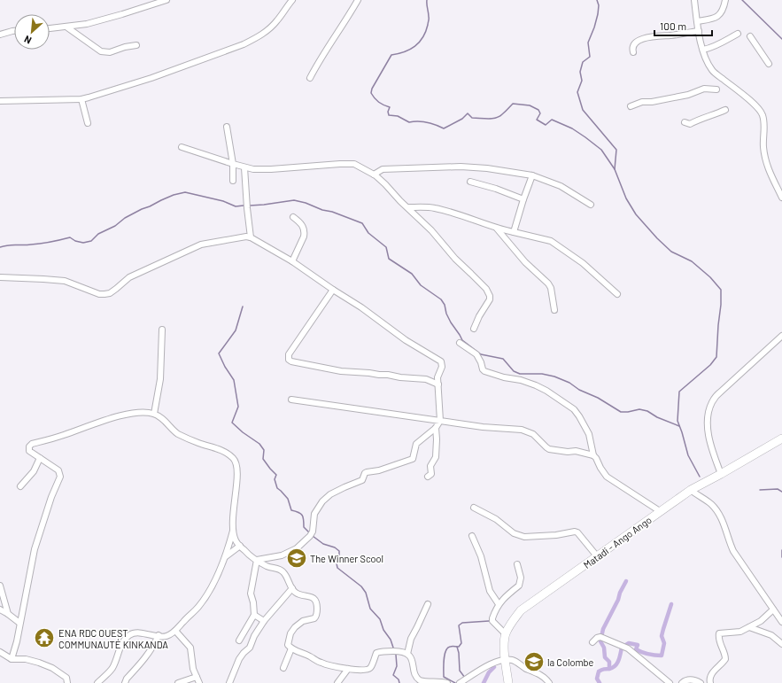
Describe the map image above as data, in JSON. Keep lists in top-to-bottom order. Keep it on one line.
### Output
{"streets":{"highway":["Matadi - Ango Ango"]},"places":{"school or university":["The Winner Scool","la Colombe"],"temple":["ENA RDC OUEST COMMUNAUTÉ KINKANDA"]},"scale_bar":"100 m","north":"bottom left"}
